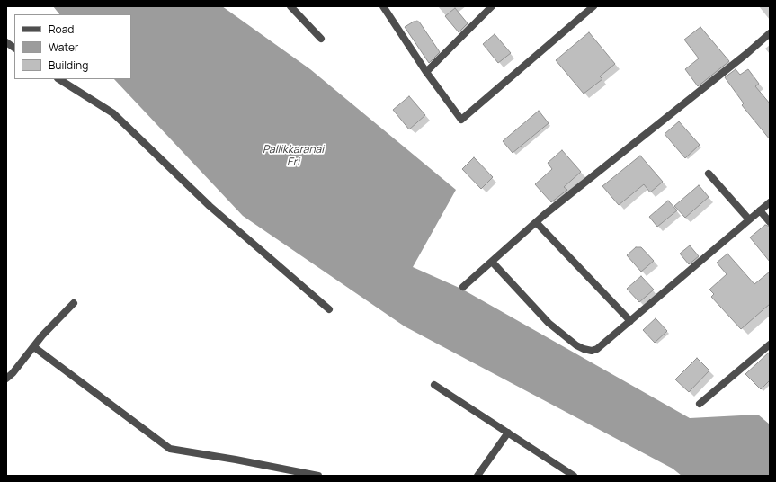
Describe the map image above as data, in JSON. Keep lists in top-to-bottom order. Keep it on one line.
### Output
{"water":["Pallikkaranai Eri"],"legend":["Road","Water","Building"]}
